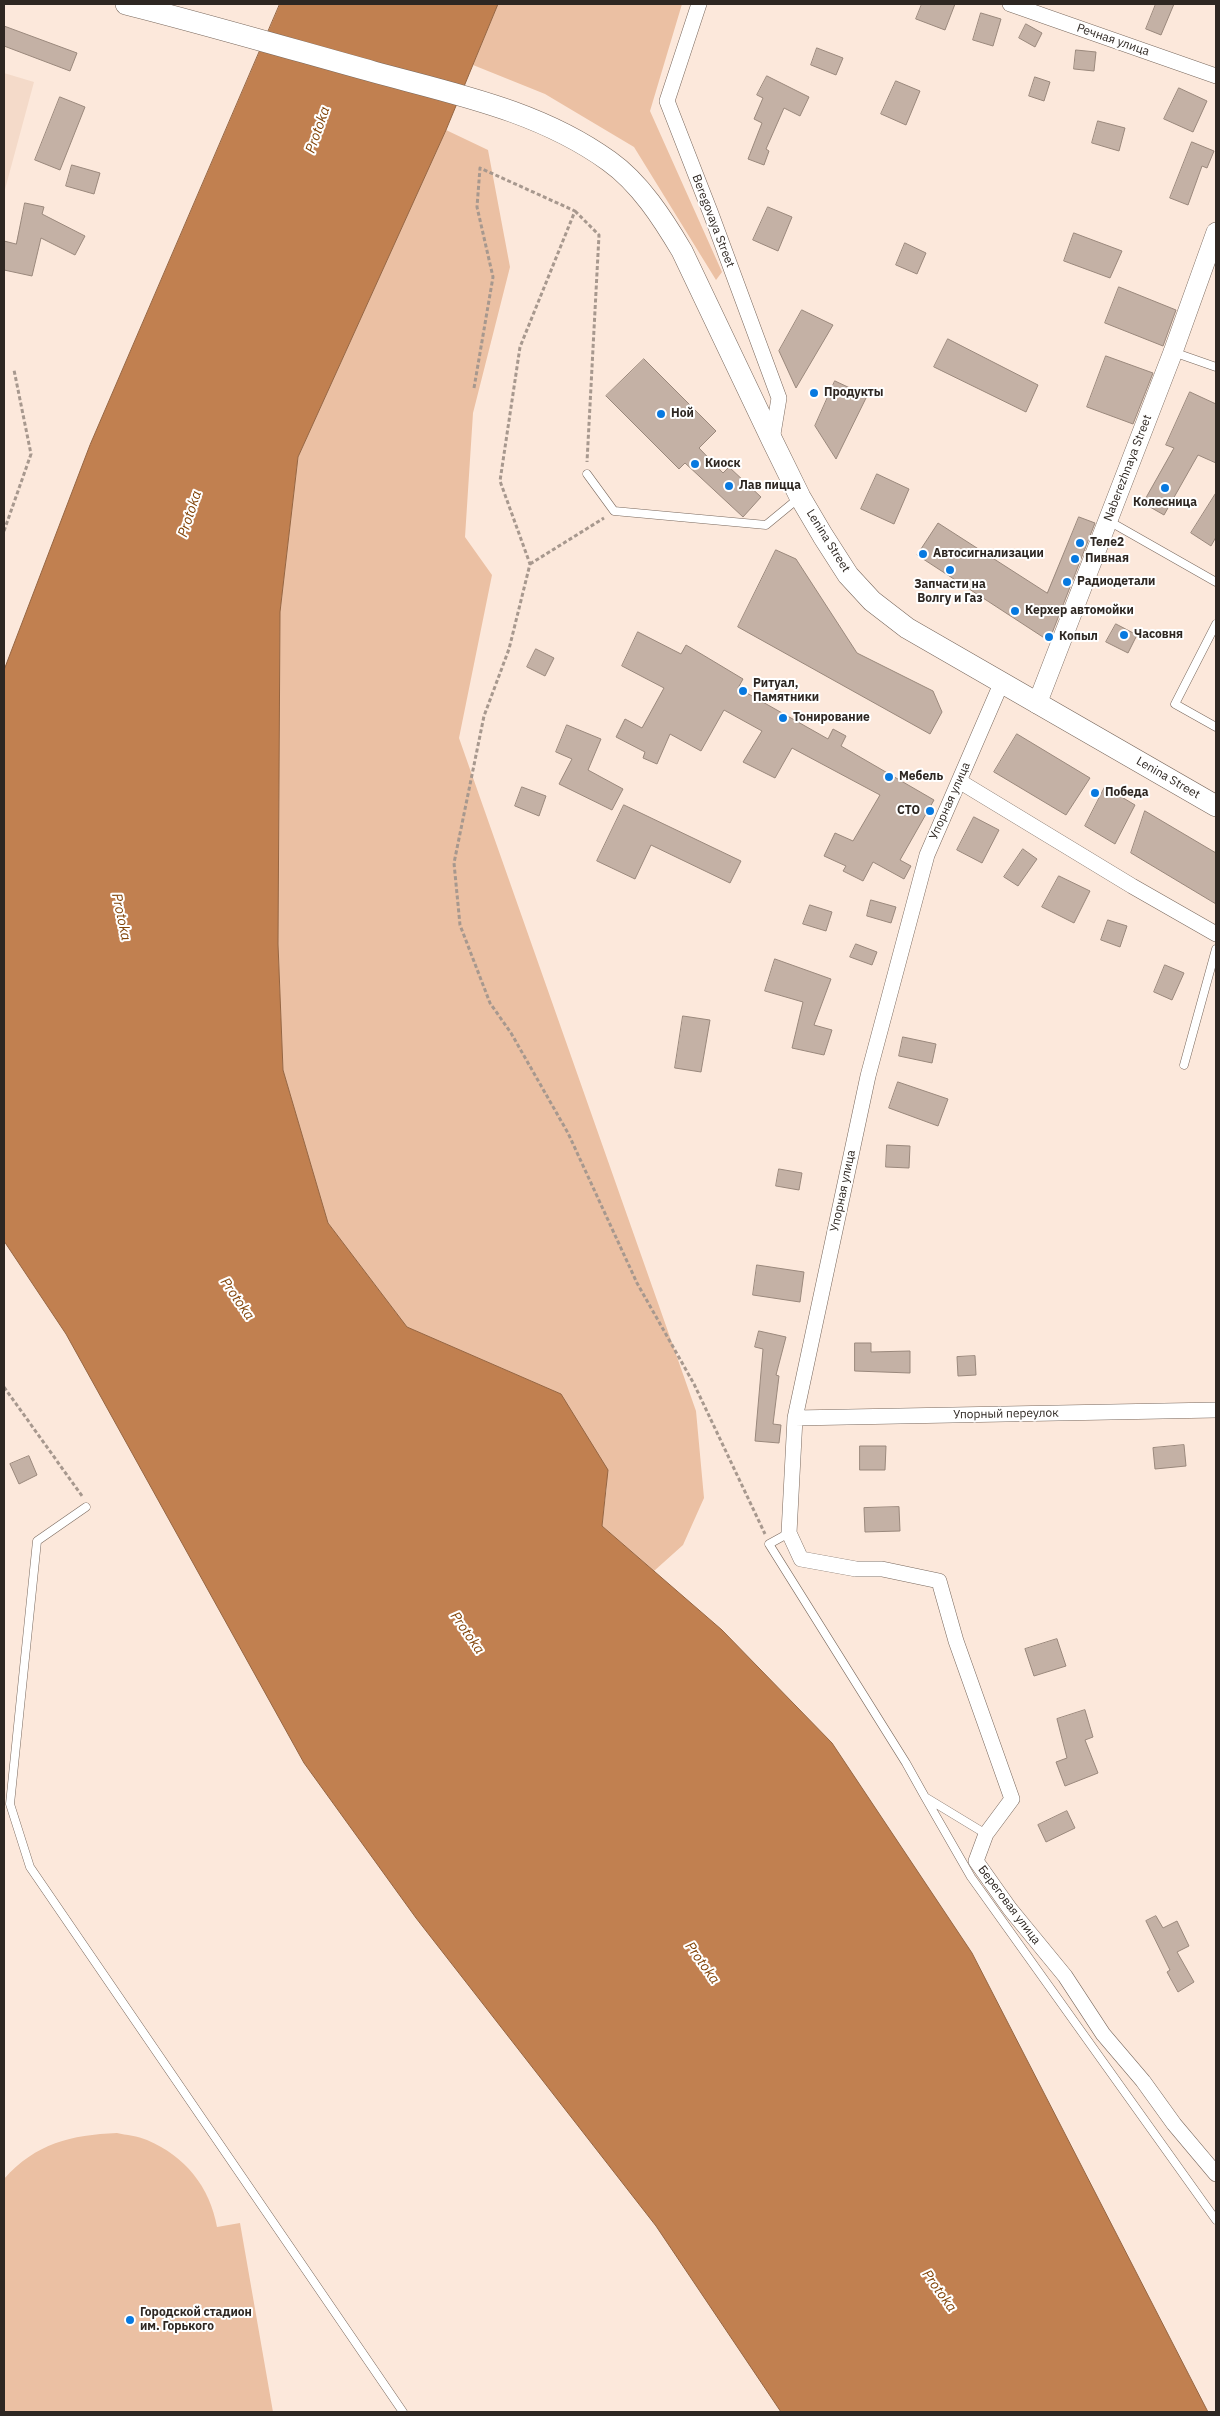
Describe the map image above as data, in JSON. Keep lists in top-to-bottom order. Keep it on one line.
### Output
{"streets":{"main road":["Lenina Street"],"street":["Речная улица","Beregovaya Street","Naberezhnaya Street","Упорная улица","Упорный переулок","Береговая улица"]},"crossings":[["Beregovaya Street","Lenina Street"],["Naberezhnaya Street","Lenina Street"],["Lenina Street","Упорная улица"],["Упорная улица","Упорный переулок"],["Упорная улица","Береговая улица"]],"water":["Protoka"],"places":["Продукты","Ной","Киоск","Лав пицца","Колесница","Теле2","Автосигнализации","Пивная","Запчасти на Волгу и Газ","Радиодетали","Керхер автомойки","Часовня","Копыл","Ритуал, Памятники","Тонирование","Мебель","Победа","СТО","Городской cтадион им. Горького"]}
